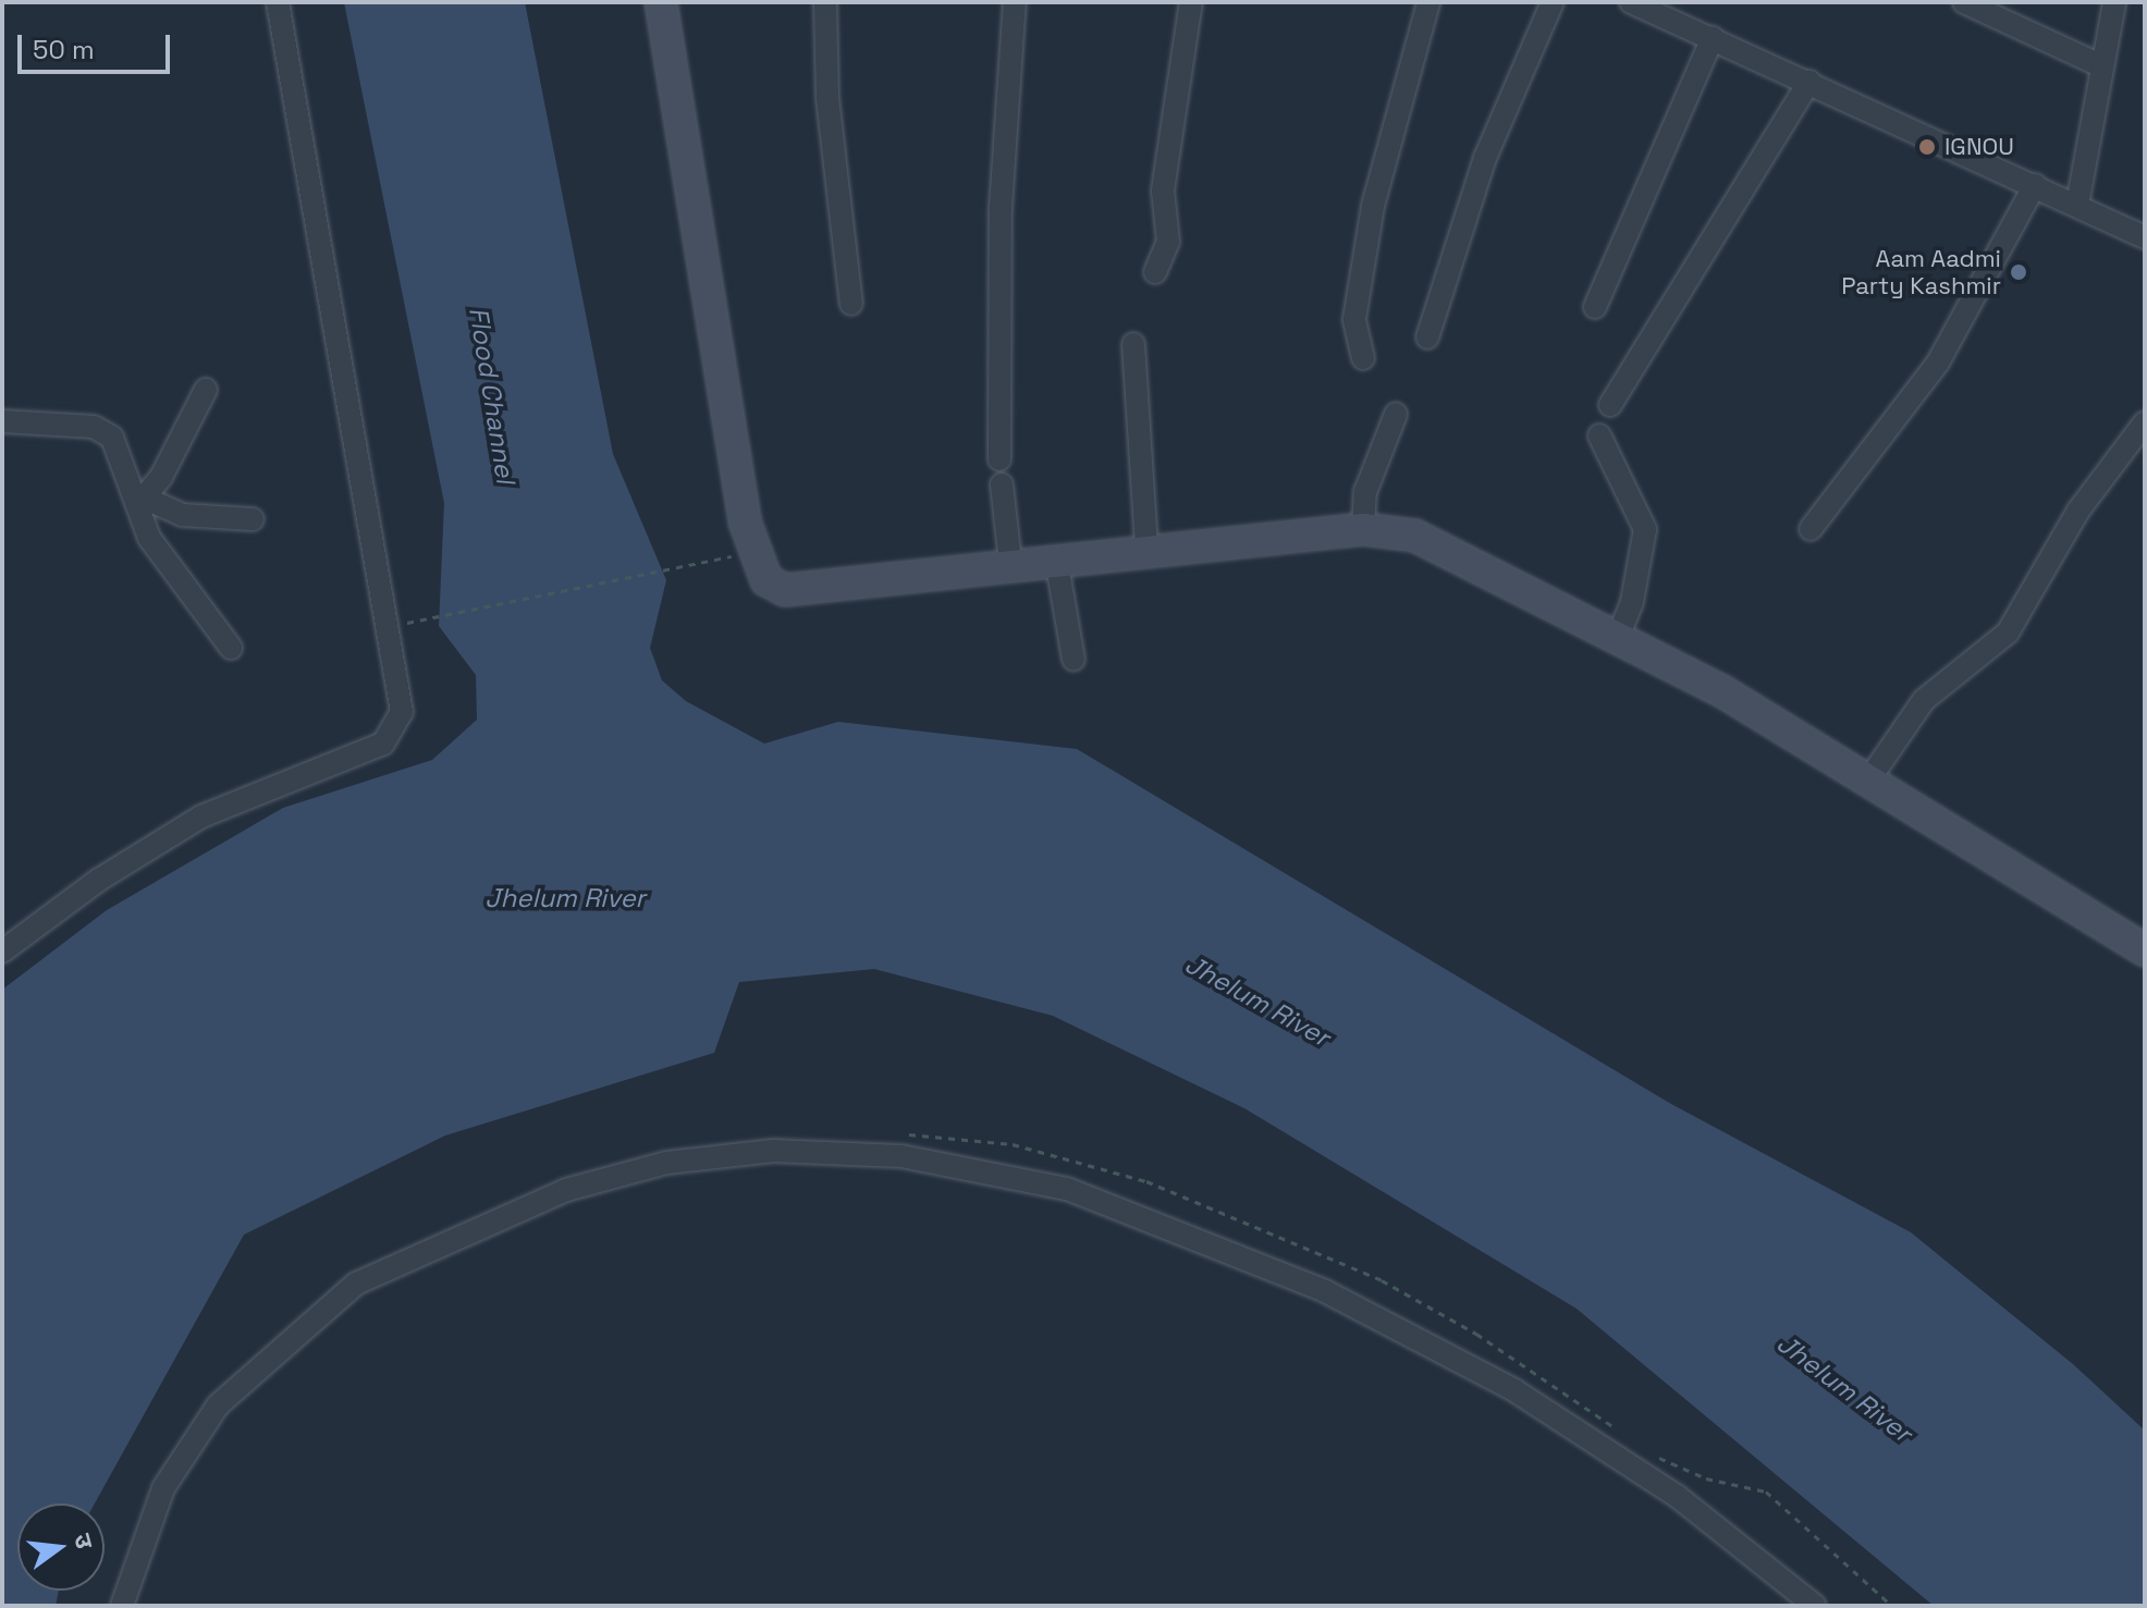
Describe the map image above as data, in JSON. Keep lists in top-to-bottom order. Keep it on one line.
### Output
{"water":["Flood Channel","Jhelum River"],"places":["IGNOU","Aam Aadmi Party Kashmir"],"scale_bar":"50 m","north":"right"}
